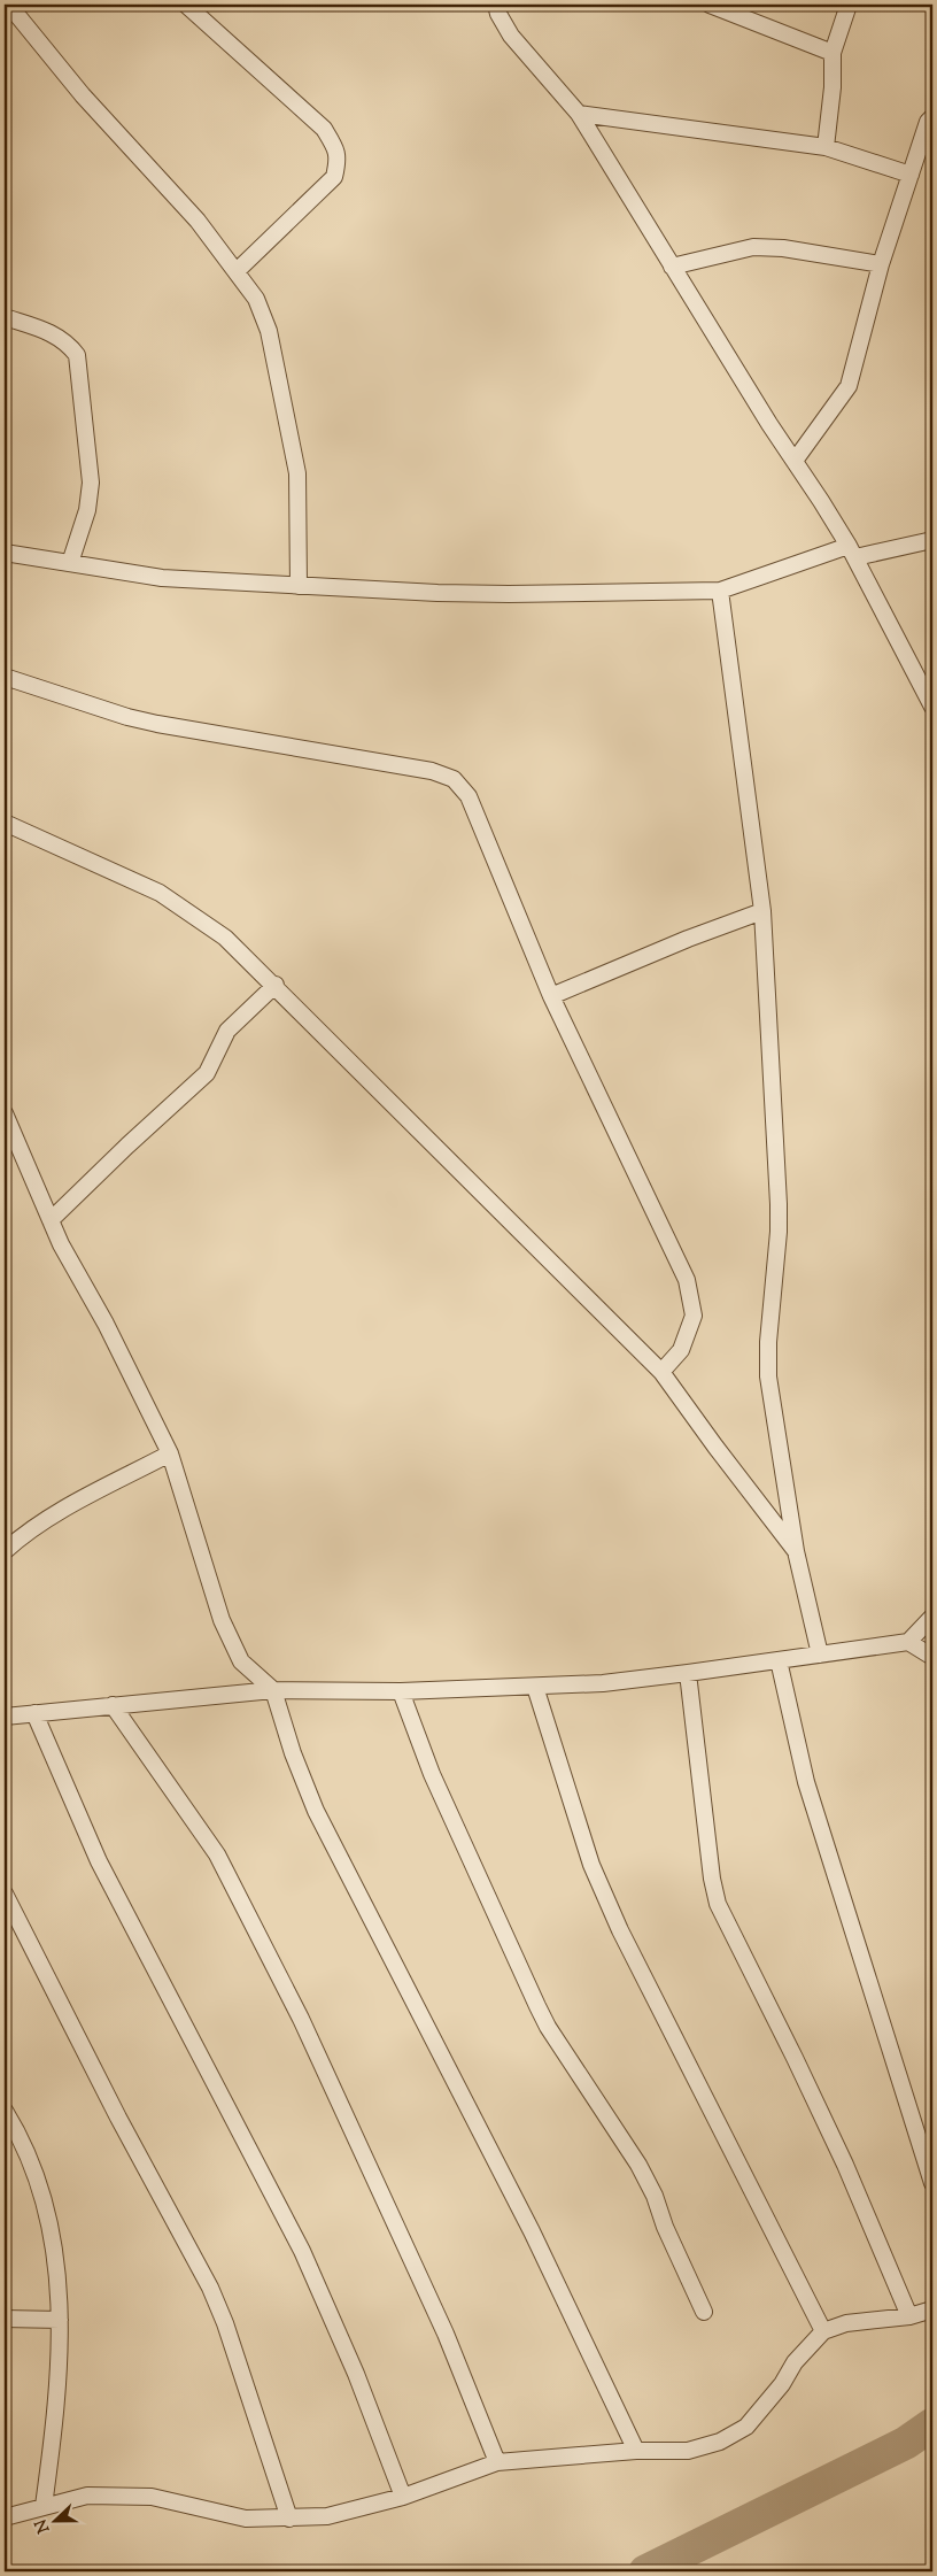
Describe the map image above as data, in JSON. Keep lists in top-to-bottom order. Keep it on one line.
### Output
{"north":"left"}
